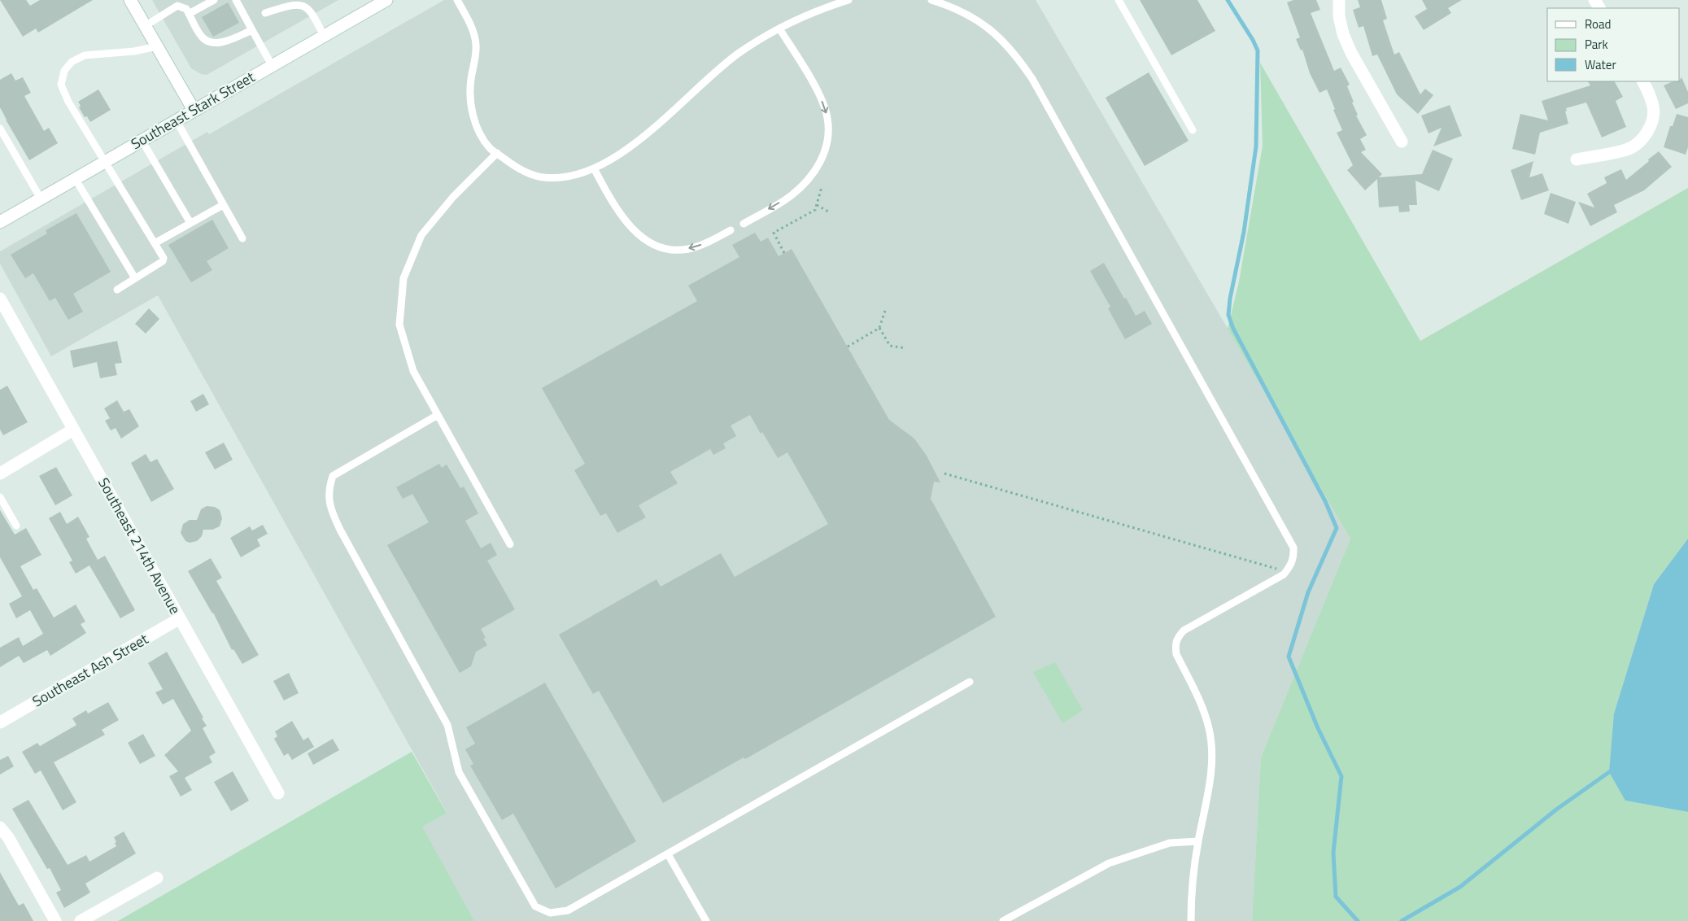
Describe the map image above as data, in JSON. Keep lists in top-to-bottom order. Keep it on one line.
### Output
{"streets":{"street":["Southeast Stark Street","Southeast 214th Avenue","Southeast Ash Street"]},"crossings":[["Southeast 214th Avenue","Southeast Ash Street"]],"legend":["Road","Park","Water"]}
